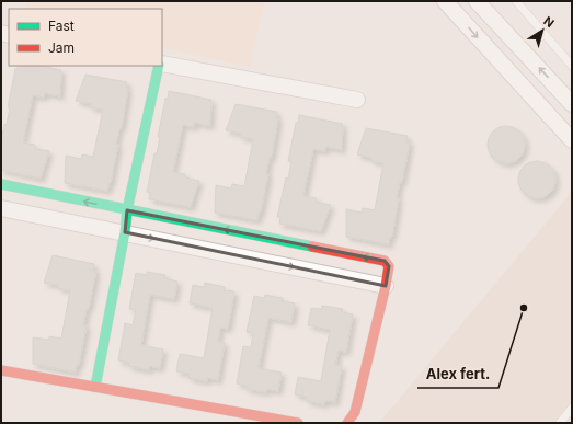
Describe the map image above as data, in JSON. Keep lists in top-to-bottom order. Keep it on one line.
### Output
{"places":["Alex fert."],"legend":["Fast","Jam"],"north":"top right"}
